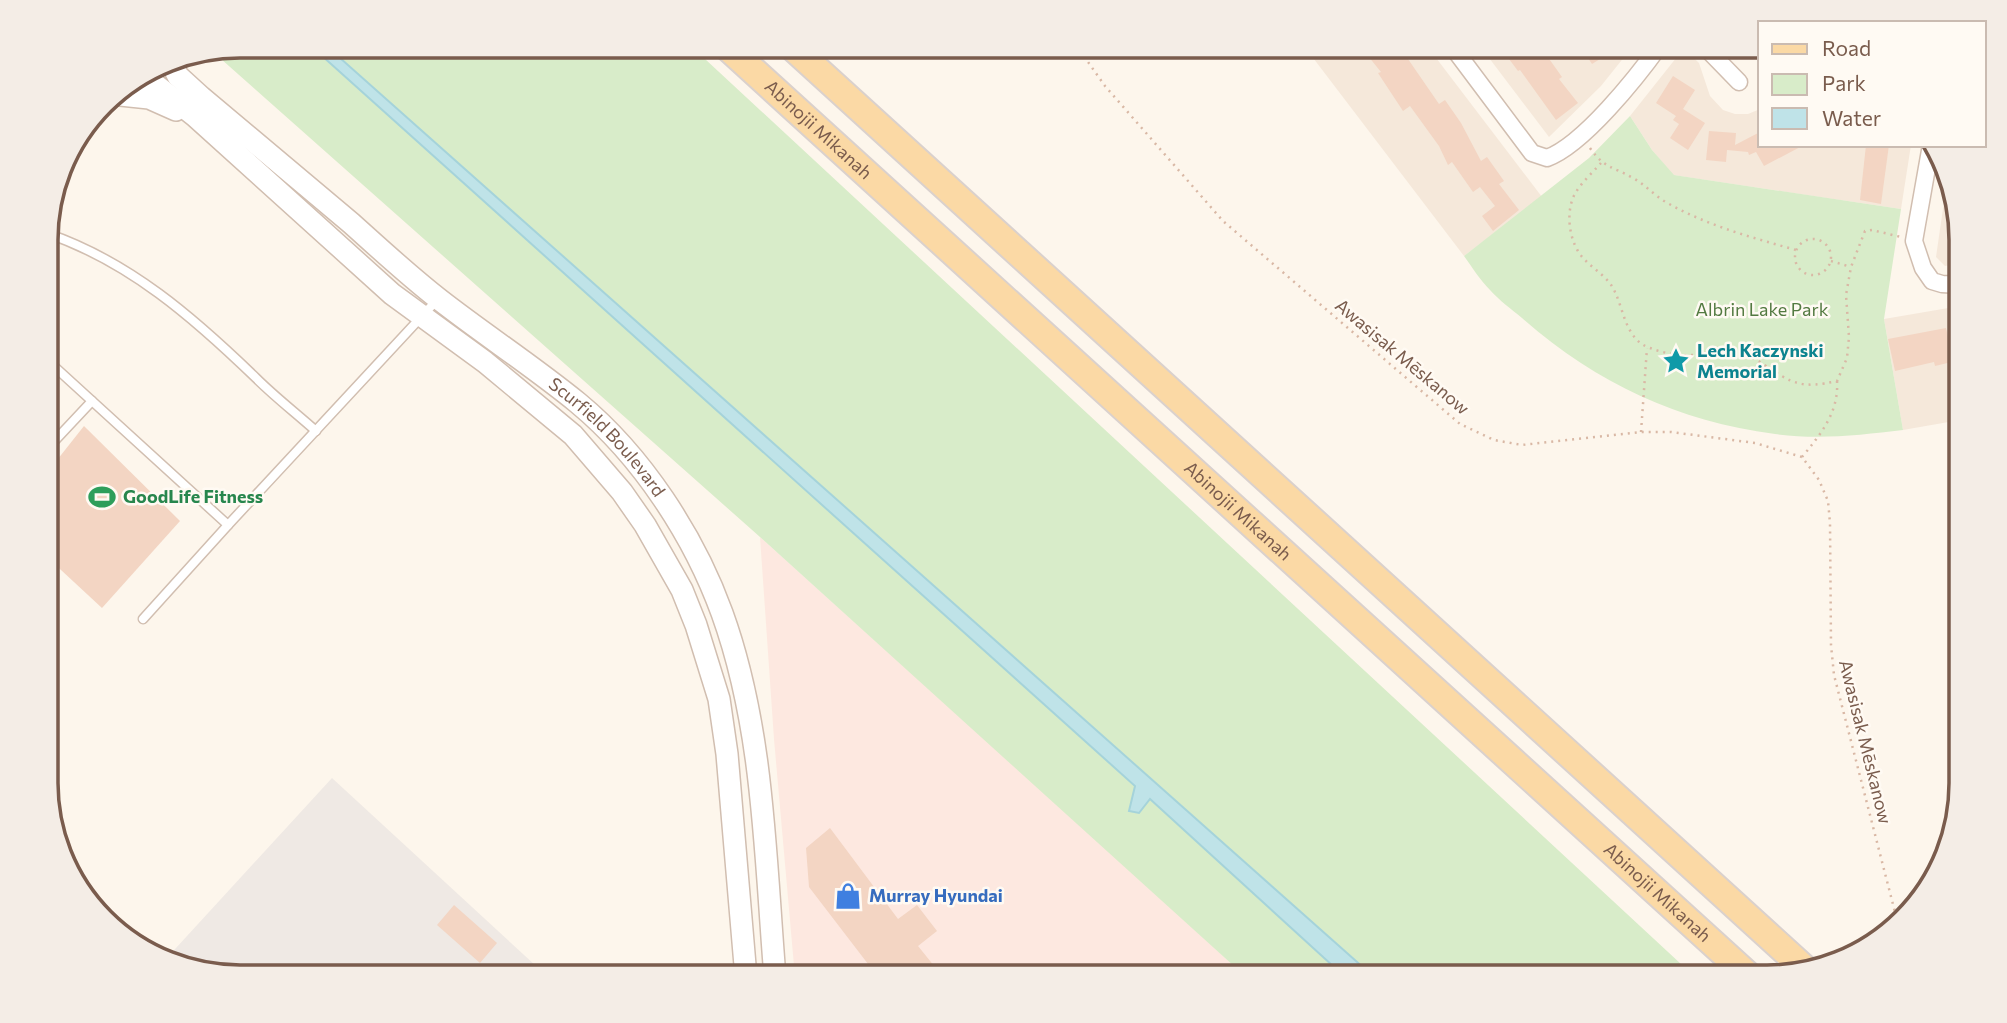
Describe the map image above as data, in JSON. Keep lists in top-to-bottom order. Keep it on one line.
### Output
{"streets":{"main road":["Abinojii Mikanah"],"street":["Scurfield Boulevard"],"path":["Awasisak Mēskanow"]},"parks":["Albrin Lake Park"],"places":{"place":["Lech Kaczynski Memorial"],"sports":["GoodLife Fitness"],"shop":["Murray Hyundai"]},"legend":["Road","Park","Water"]}
